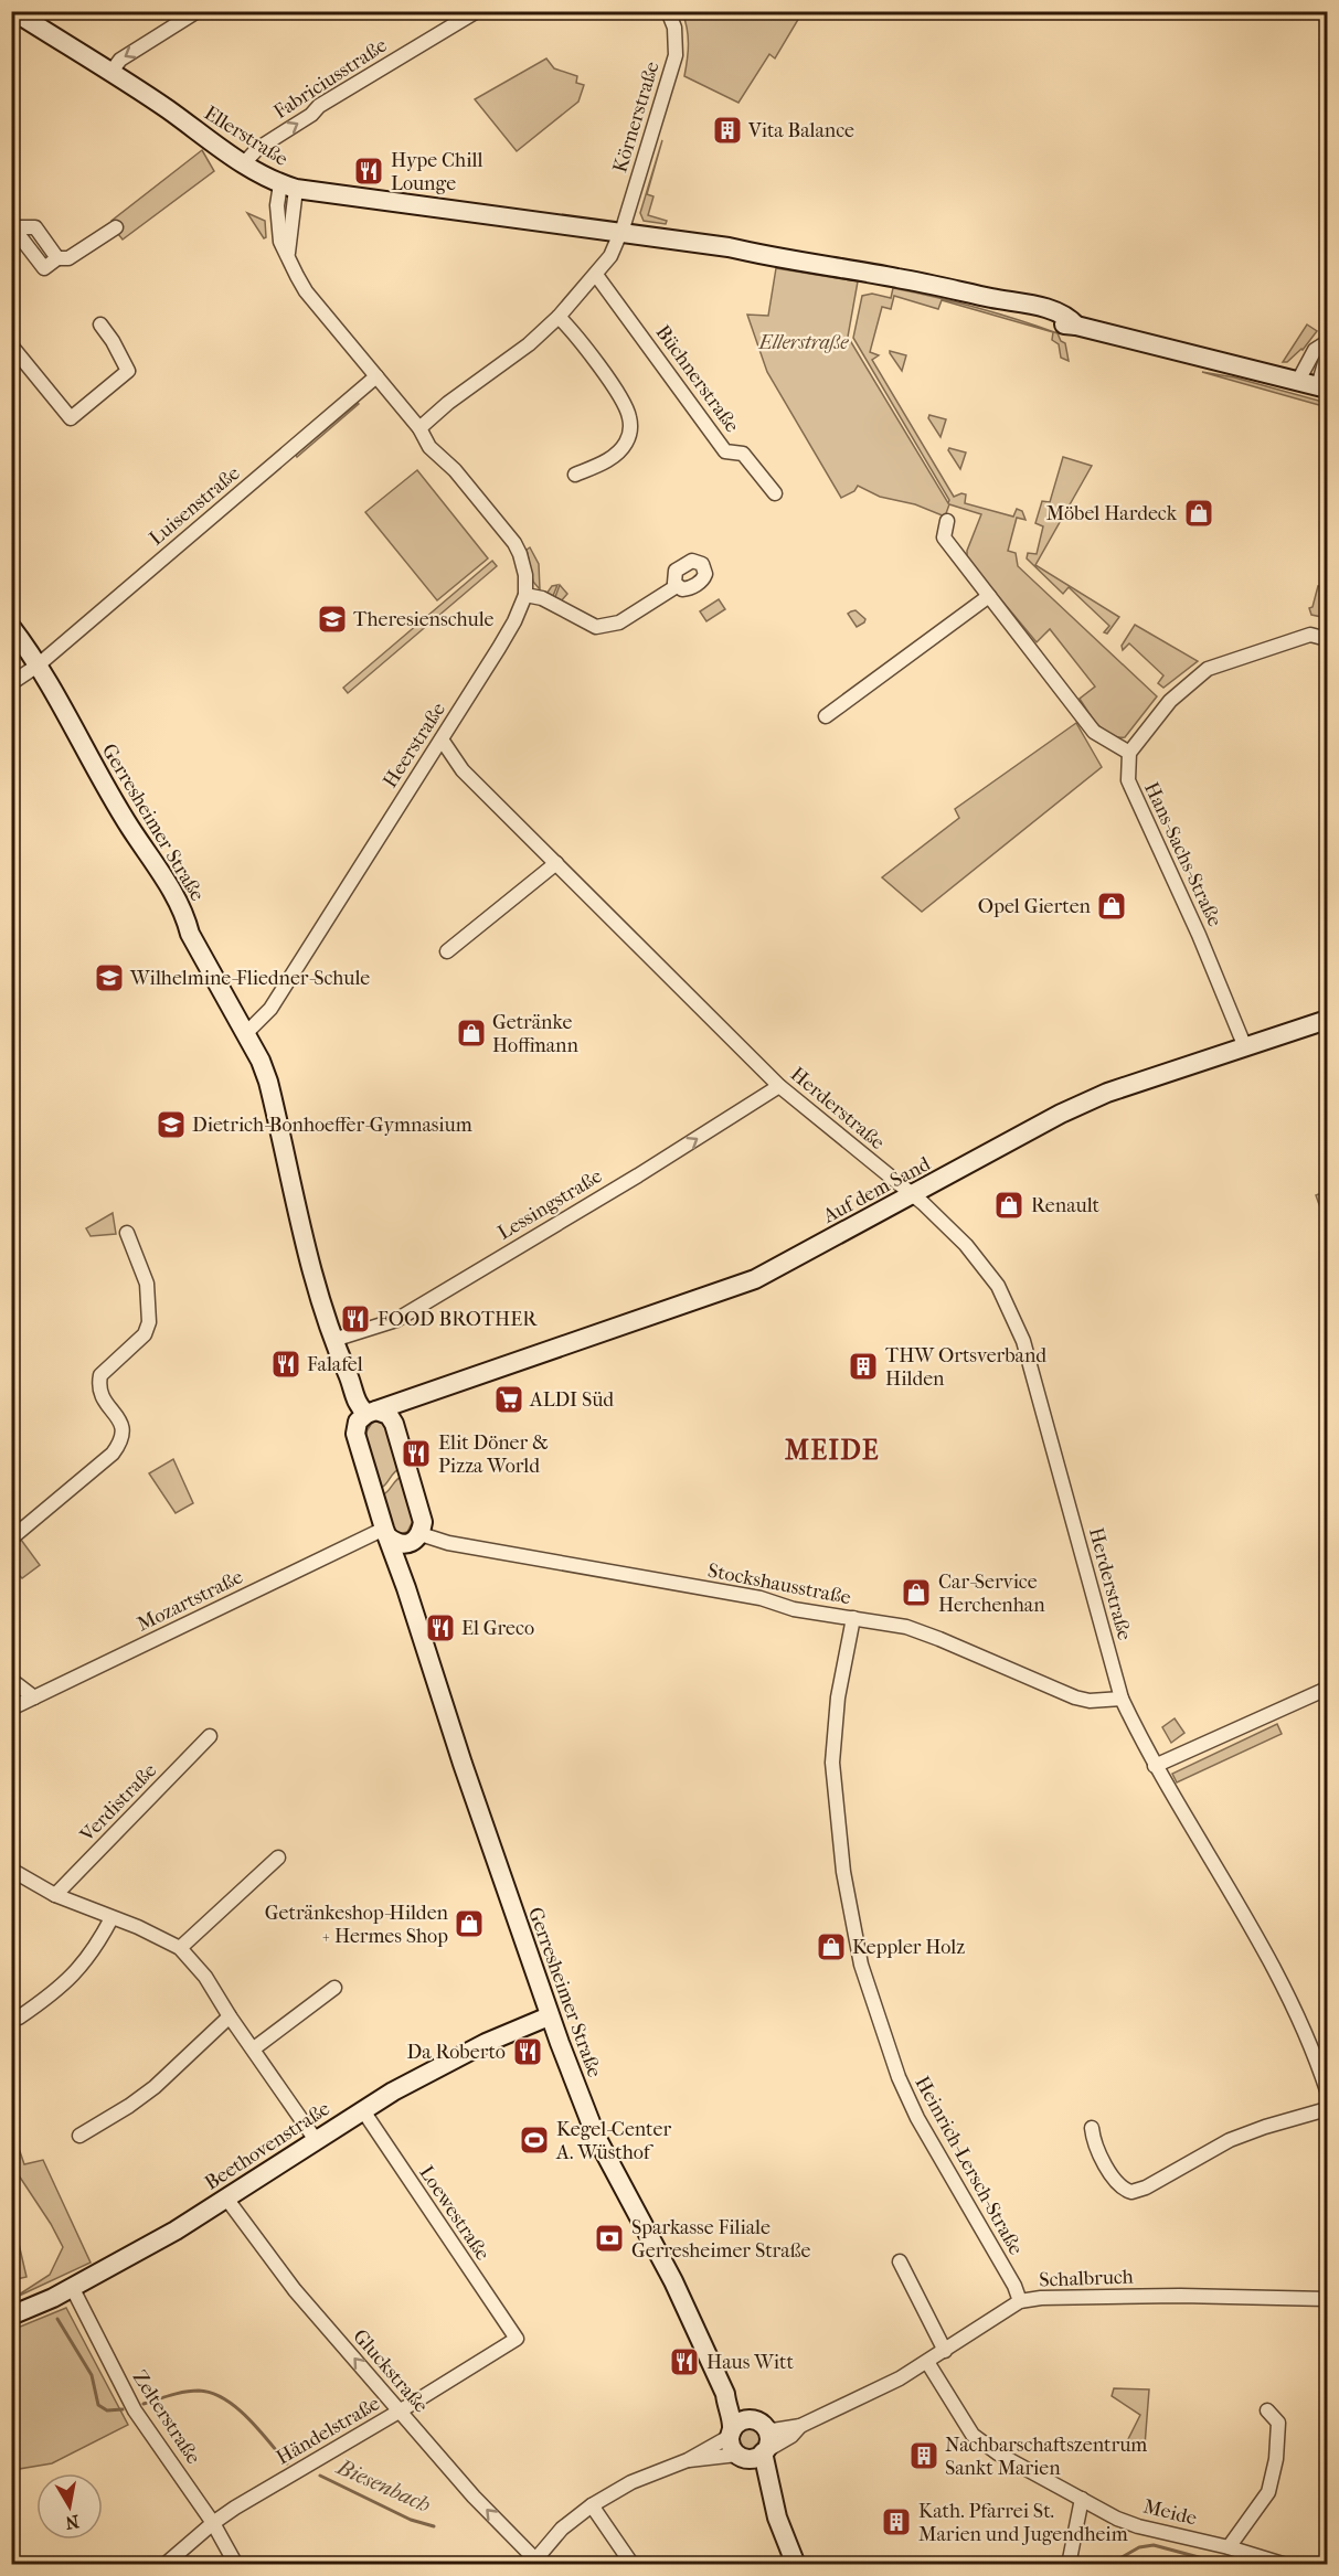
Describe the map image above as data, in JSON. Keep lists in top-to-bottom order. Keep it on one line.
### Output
{"streets":{"street":["Fabriciusstraße","Körnerstraße","Ellerstraße","Büchnerstraße","Luisenstraße","Heerstraße","Gerresheimer Straße","Hans-Sachs-Straße","Herderstraße","Auf dem Sand","Lessingstraße","Stockshausstraße","Mozartstraße","Verdistraße","Beethovenstraße","Heinrich-Lersch-Straße","Loewestraße","Schalbruch","Gluckstraße","Zelterstraße","Händelstraße","Meide"]},"crossings":[["Fabriciusstraße","Ellerstraße"],["Körnerstraße","Ellerstraße"],["Körnerstraße","Büchnerstraße"],["Körnerstraße","Heerstraße"],["Ellerstraße","Heerstraße"],["Luisenstraße","Heerstraße"],["Luisenstraße","Gerresheimer Straße"],["Heerstraße","Gerresheimer Straße"],["Heerstraße","Herderstraße"],["Gerresheimer Straße","Auf dem Sand"],["Gerresheimer Straße","Lessingstraße"],["Gerresheimer Straße","Stockshausstraße"],["Gerresheimer Straße","Mozartstraße"],["Gerresheimer Straße","Beethovenstraße"],["Gerresheimer Straße","Schalbruch"],["Hans-Sachs-Straße","Auf dem Sand"],["Herderstraße","Auf dem Sand"],["Herderstraße","Lessingstraße"],["Herderstraße","Stockshausstraße"],["Stockshausstraße","Heinrich-Lersch-Straße"],["Beethovenstraße","Loewestraße"],["Beethovenstraße","Gluckstraße"],["Beethovenstraße","Zelterstraße"],["Heinrich-Lersch-Straße","Schalbruch"],["Loewestraße","Händelstraße"],["Schalbruch","Meide"],["Gluckstraße","Händelstraße"],["Zelterstraße","Händelstraße"]],"one_way":["Fabriciusstraße","Lessingstraße","Gluckstraße"],"districts":["MEIDE"],"water":["Biesenbach"],"parks":["Ellerstraße"],"places":{"building":["Vita Balance","THW Ortsverband Hilden","Nachbarschaftszentrum Sankt Marien","Kath. Pfarrei St. Marien und Jugendheim"],"restaurant":["Hype Chill Lounge","FOOD BROTHER","Falafel","Elit Döner & Pizza World","El Greco","Da Roberto","Haus Witt"],"shop":["Möbel Hardeck","Opel Gierten","Getränke Hoffmann","Renault","Car-Service Herchenhan","Getränkeshop-Hilden + Hermes Shop","Keppler Holz"],"school or university":["Theresienschule","Wilhelmine-Fliedner-Schule","Dietrich-Bonhoeffer-Gymnasium"],"supermarket":["ALDI Süd"],"sports":["Kegel-Center A. Wüsthof"],"bank":["Sparkasse Filiale Gerresheimer Straße"]},"north":"bottom"}
